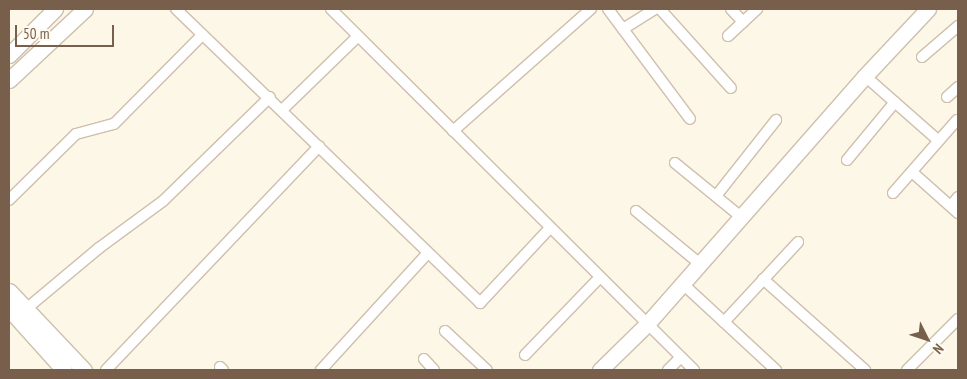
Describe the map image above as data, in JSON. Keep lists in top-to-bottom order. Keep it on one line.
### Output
{"scale_bar":"50 m","north":"bottom right"}
